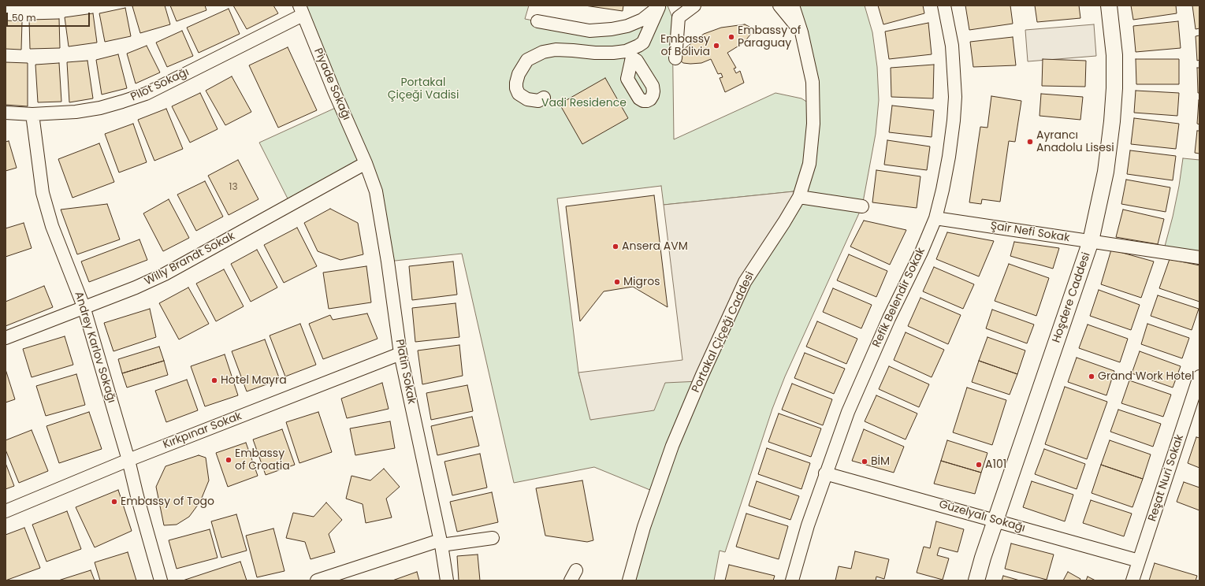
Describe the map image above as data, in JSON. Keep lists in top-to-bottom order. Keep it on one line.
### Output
{"streets":{"main road":["Hoşdere Caddesi"],"street":["Piyade Sokağı","Pilot Sokağı","Şair Nefi Sokak","Willy Brandt Sokak","Refik Belendir Sokak","Portakal Çiçeği Caddesi","Andrey Karlov Sokağı","Platin Sokak","Kırkpınar Sokak","Reşat Nuri Sokak","Güzelyalı Sokağı"]},"crossings":[["Piyade Sokağı","Pilot Sokağı"],["Piyade Sokağı","Willy Brandt Sokak"],["Piyade Sokağı","Platin Sokak"],["Pilot Sokağı","Andrey Karlov Sokağı"],["Şair Nefi Sokak","Refik Belendir Sokak"],["Şair Nefi Sokak","Hoşdere Caddesi"],["Willy Brandt Sokak","Andrey Karlov Sokağı"],["Willy Brandt Sokak","Platin Sokak"],["Refik Belendir Sokak","Güzelyalı Sokağı"],["Hoşdere Caddesi","Güzelyalı Sokağı"],["Andrey Karlov Sokağı","Kırkpınar Sokak"],["Platin Sokak","Kırkpınar Sokak"],["Reşat Nuri Sokak","Güzelyalı Sokağı"]],"parks":["Portakal Çiçeği Vadisi","Vadi Residence"],"places":["Embassy of Paraguay","Embassy of Bolivia","Ayrancı Anadolu Lisesi","Ansera AVM","Migros","Grand Work Hotel","Hotel Mayra","Embassy of Croatia","BİM","A101","Embassy of Togo"],"house_numbers":["13"],"scale_bar":"50 m"}
